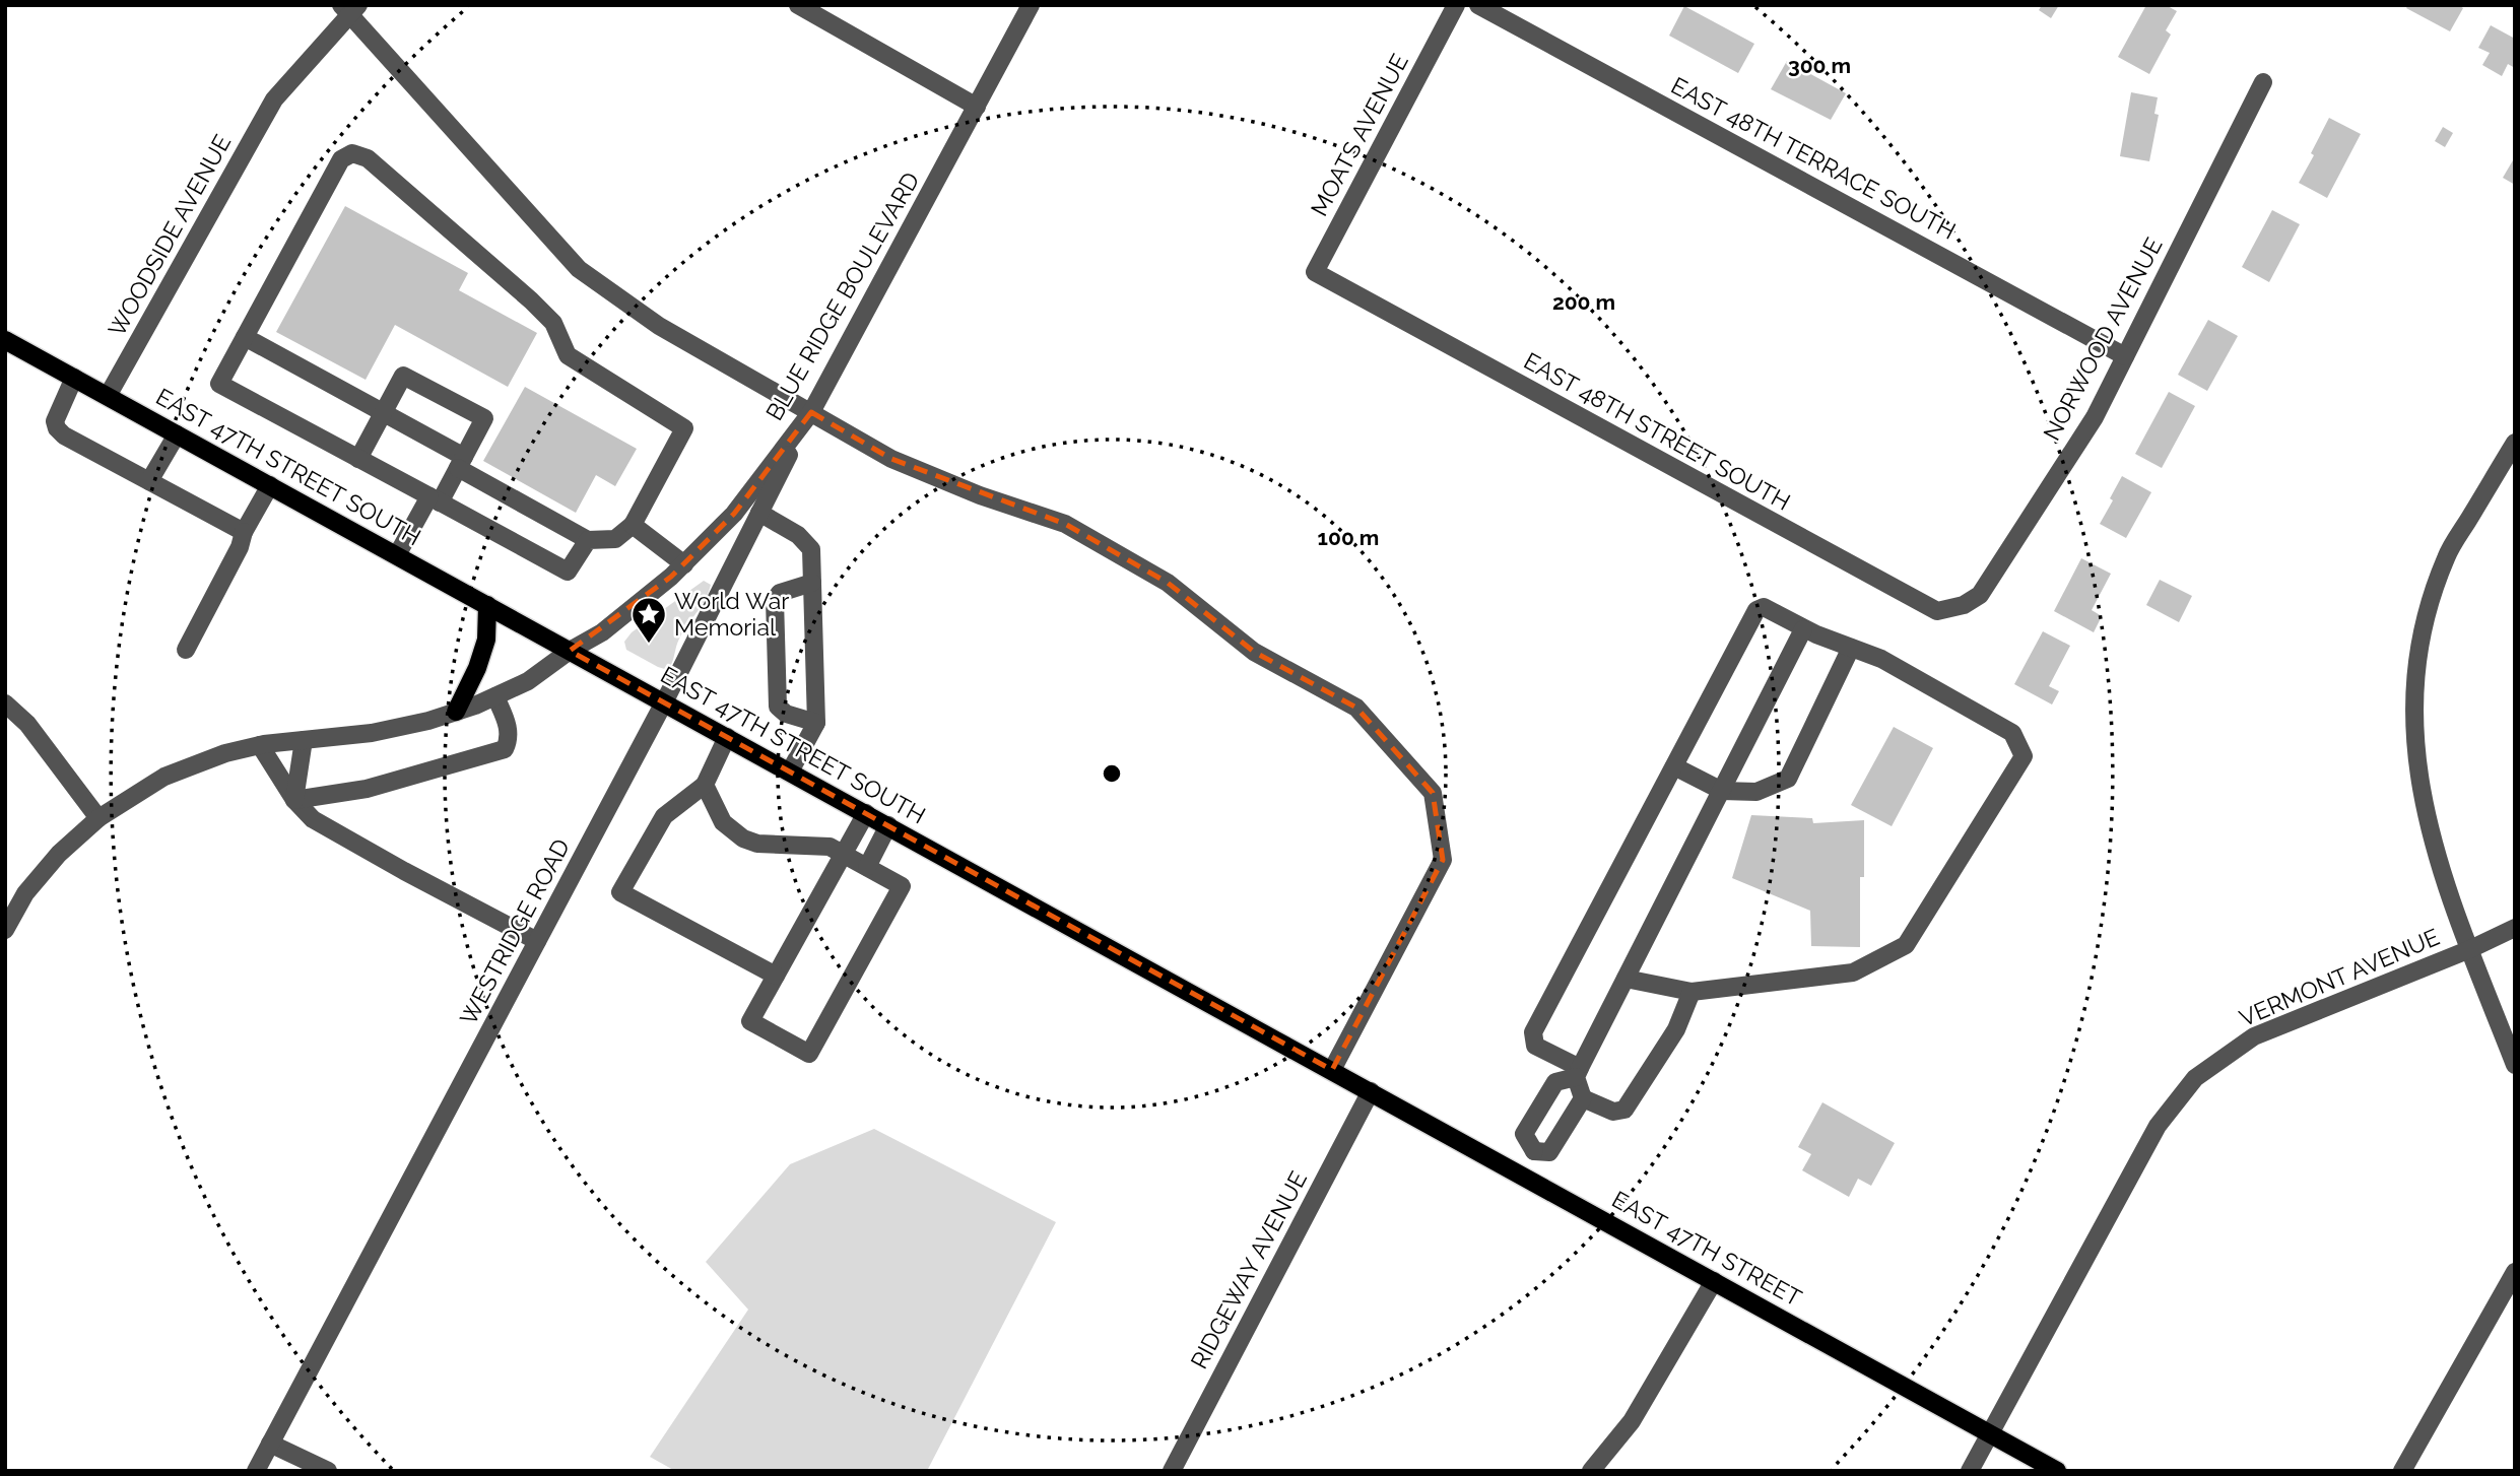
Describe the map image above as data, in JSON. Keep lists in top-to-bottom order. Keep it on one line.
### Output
{"streets":{"main road":["EAST 47TH STREET SOUTH","EAST 47TH STREET"],"street":["MOATS AVENUE","EAST 48TH TERRACE SOUTH","WOODSIDE AVENUE","BLUE RIDGE BOULEVARD","NORWOOD AVENUE","EAST 48TH STREET SOUTH","WESTRIDGE ROAD","VERMONT AVENUE","RIDGEWAY AVENUE"]},"crossings":[["MOATS AVENUE","EAST 48TH STREET SOUTH"],["EAST 48TH TERRACE SOUTH","NORWOOD AVENUE"],["WOODSIDE AVENUE","EAST 47TH STREET SOUTH"],["BLUE RIDGE BOULEVARD","EAST 47TH STREET SOUTH"],["BLUE RIDGE BOULEVARD","WESTRIDGE ROAD"],["NORWOOD AVENUE","EAST 48TH STREET SOUTH"],["EAST 47TH STREET SOUTH","WESTRIDGE ROAD"],["EAST 47TH STREET SOUTH","EAST 47TH STREET"],["VERMONT AVENUE","EAST 47TH STREET"],["EAST 47TH STREET","RIDGEWAY AVENUE"]],"places":{"place":["World War Memorial"]},"rings":["300 m","200 m","100 m"]}
